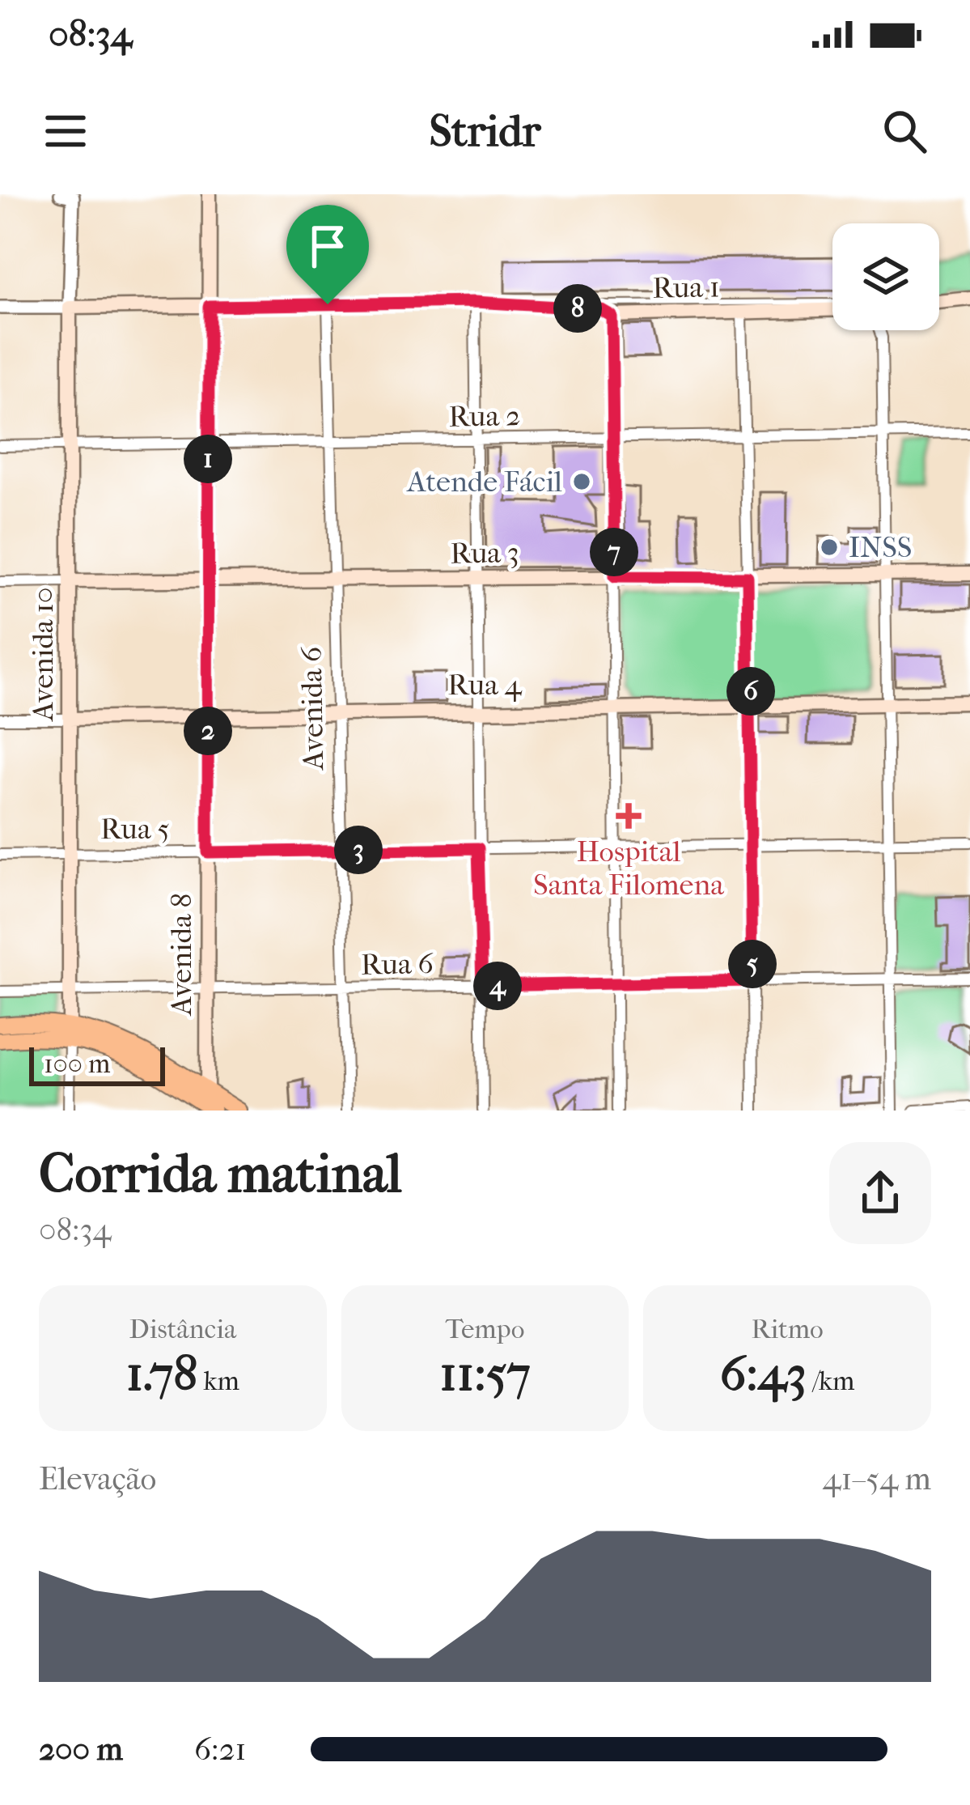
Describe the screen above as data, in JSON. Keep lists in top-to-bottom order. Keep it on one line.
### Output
{"streets":{"main road":["Rua 1","Rua 3","Avenida 10","Rua 4","Avenida 8"],"street":["Rua 2","Avenida 6","Rua 5","Rua 6"]},"crossings":[["Rua 1","Avenida 10"],["Rua 1","Avenida 6"],["Rua 1","Avenida 8"],["Rua 2","Avenida 10"],["Rua 2","Avenida 6"],["Rua 2","Avenida 8"],["Rua 3","Avenida 10"],["Rua 3","Avenida 6"],["Rua 3","Avenida 8"],["Avenida 10","Rua 4"],["Avenida 10","Rua 5"],["Avenida 10","Rua 6"],["Rua 4","Avenida 6"],["Rua 4","Avenida 8"],["Avenida 6","Rua 5"],["Avenida 6","Rua 6"],["Rua 5","Avenida 8"],["Avenida 8","Rua 6"]],"places":{"other":["Atende Fácil","INSS"],"health":["Hospital Santa Filomena"]},"scale_bar":"100 m","page":{"status":"08:34","header":"Stridr","pins":["8","1","7","6","2","3","5","4"],"scale":"100 m","heading":["Corrida matinal","08:34"],"stats":[["Distância","1.78 km"],["Tempo","11:57"],["Ritmo","6:43 /km"]],"chart":["Elevação","41–54 m"],"list":[{"name":"200 m","note":"6:21"}]}}
